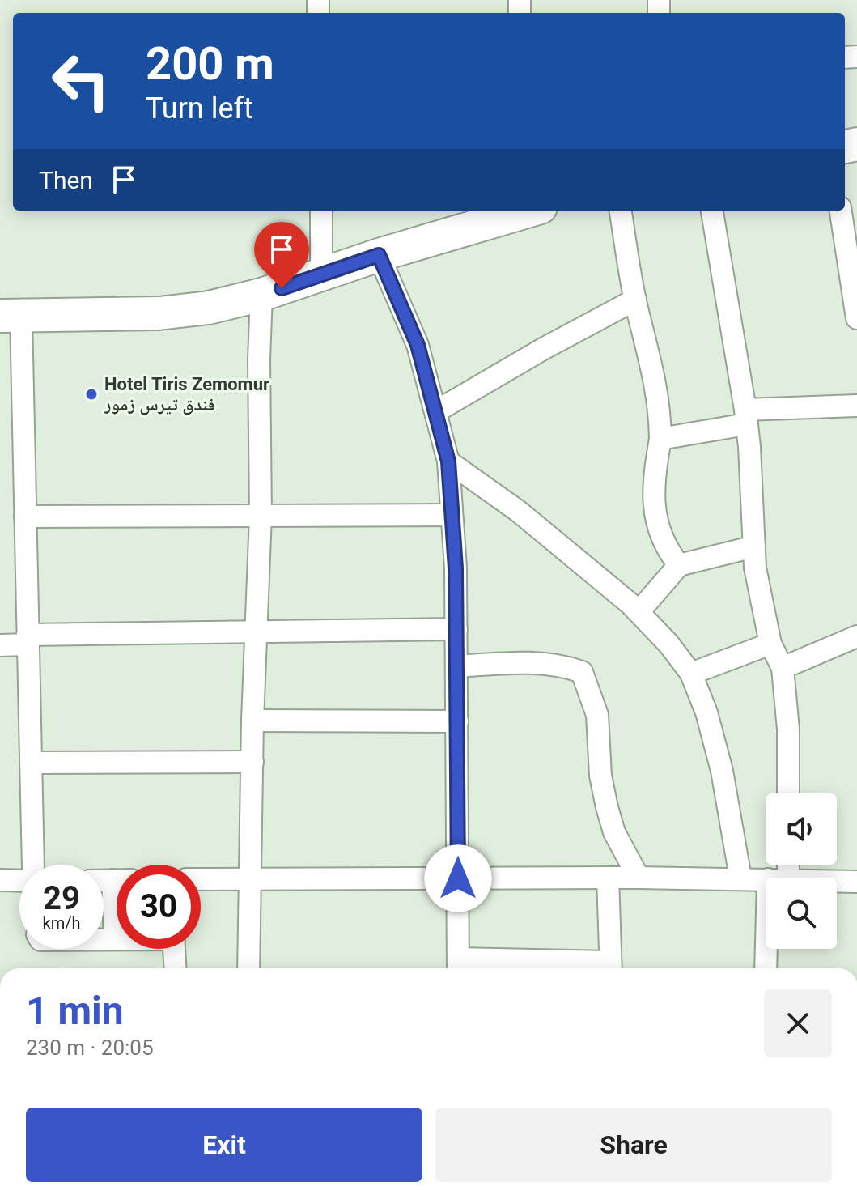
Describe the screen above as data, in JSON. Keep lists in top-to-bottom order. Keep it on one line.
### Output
{"places":["Hotel Tiris Zemomur فندق تيرس زمور"],"page":{"turn":["200 m","Turn left"],"then":"Then","speed":"29 km/h","limit":"30","heading":["1 min","230 m · 20:05"],"buttons":["Exit","Share"]}}
